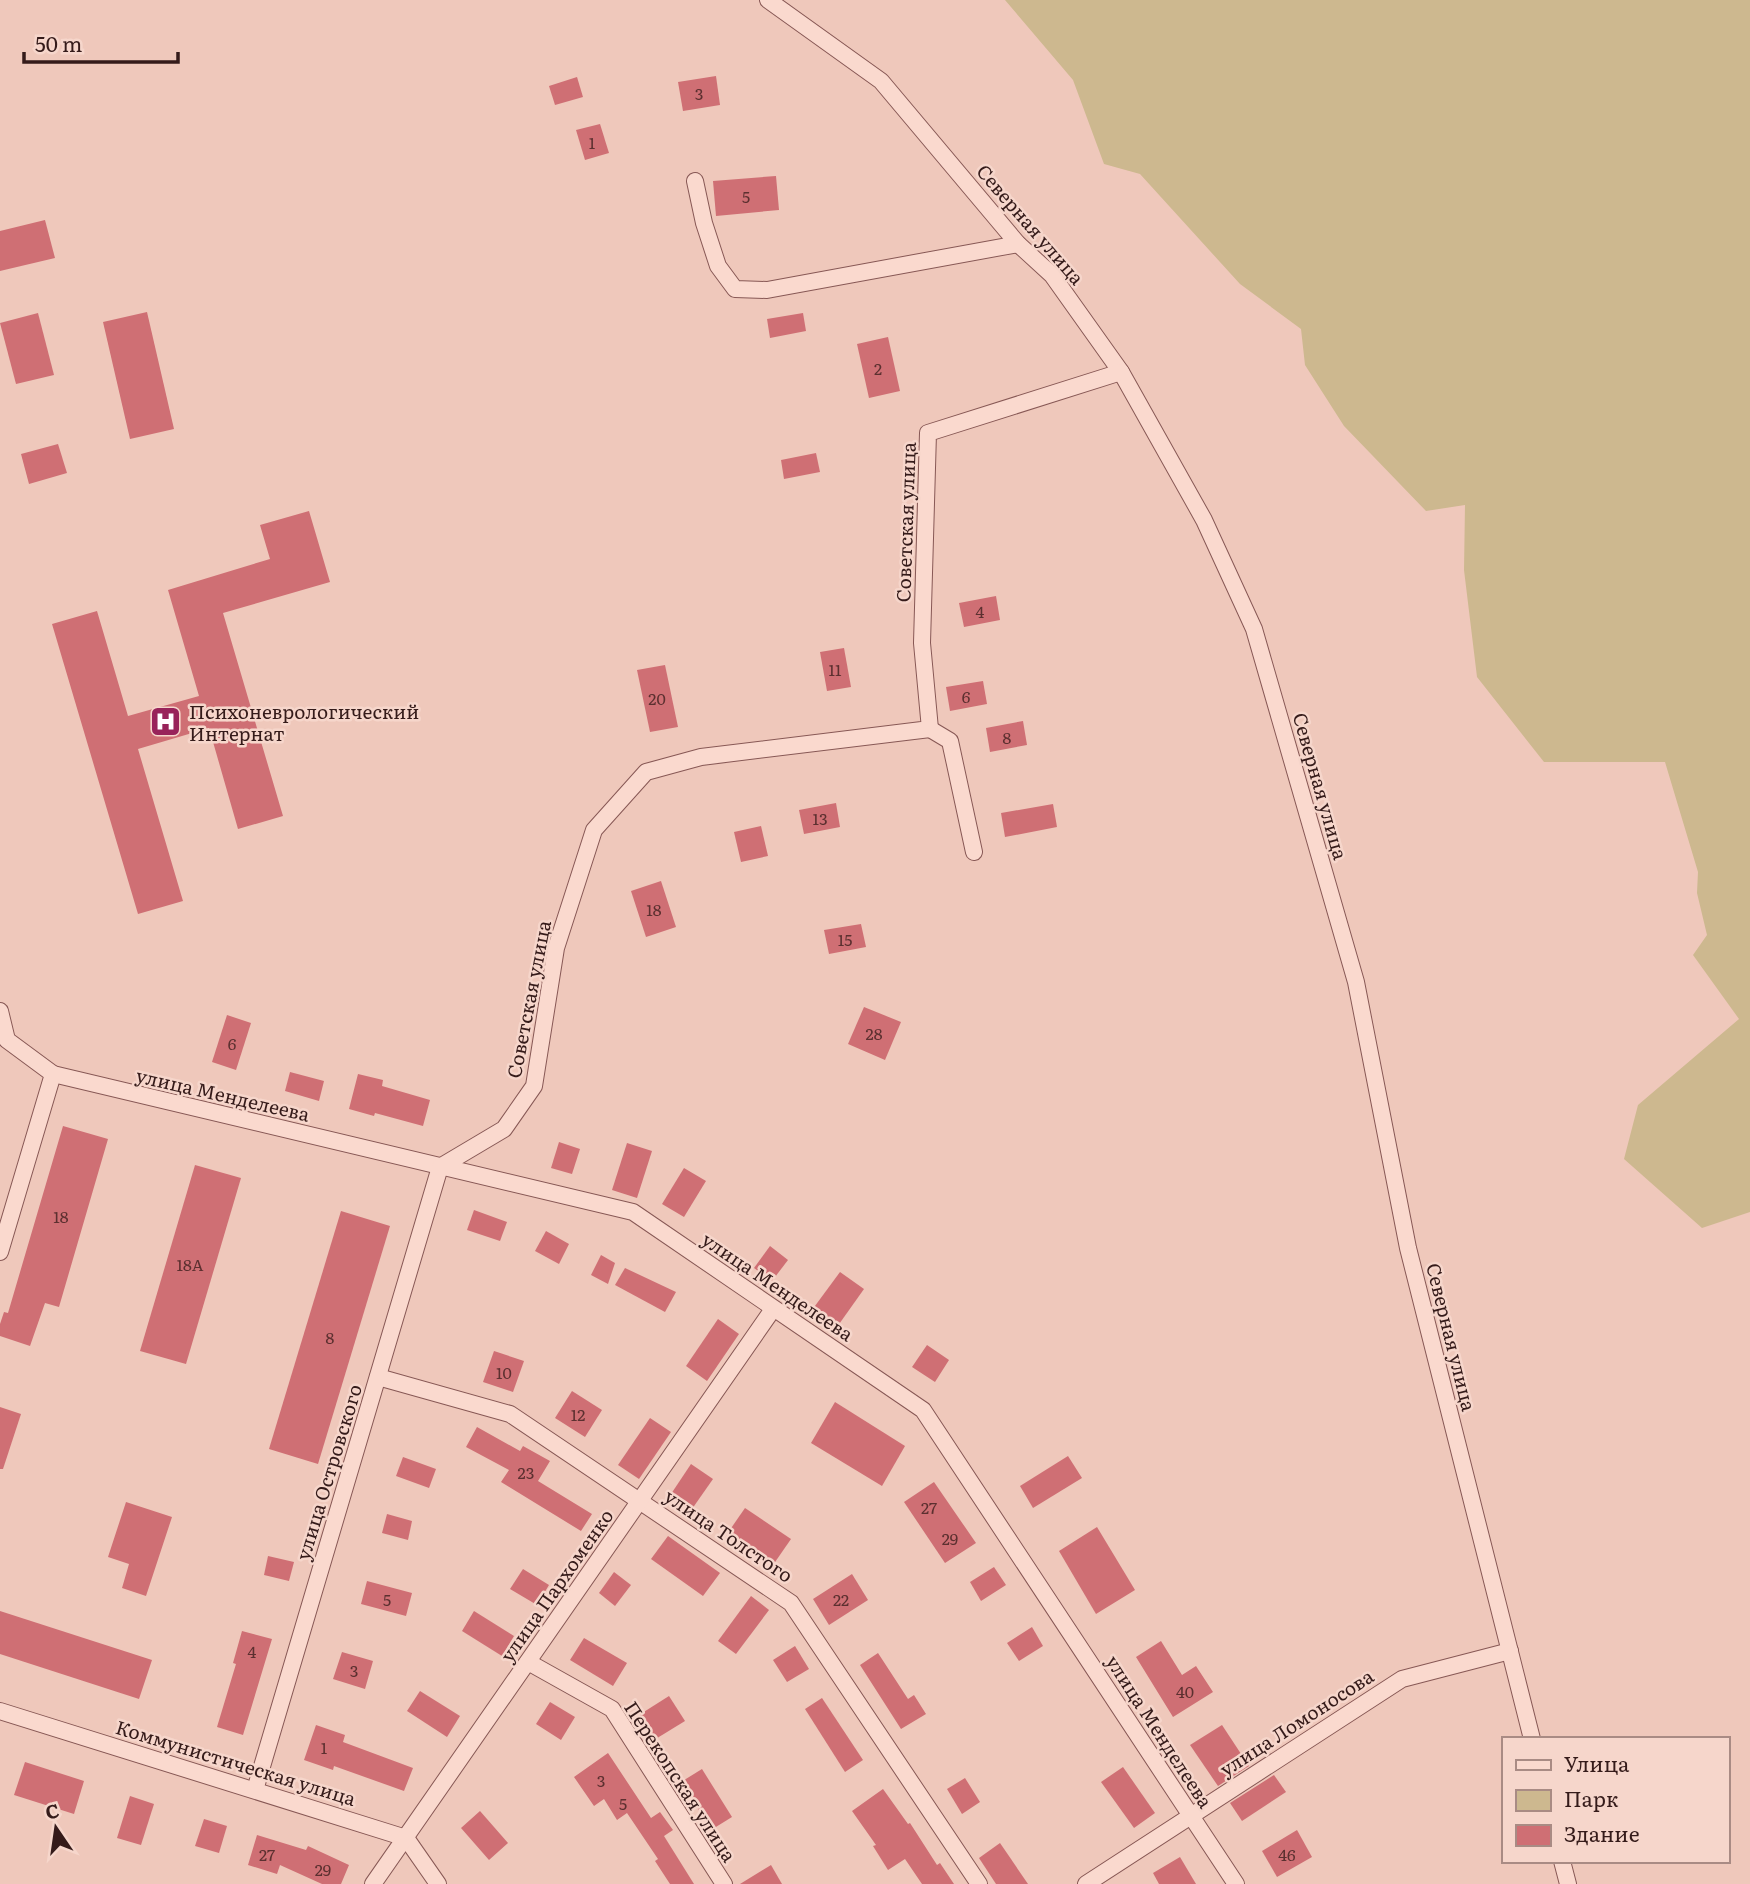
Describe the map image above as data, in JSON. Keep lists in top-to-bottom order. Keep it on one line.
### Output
{"streets":{"street":["Северная улица","Советская улица","улица Менделеева","улица Островского","улица Толстого","улица Пархоменко","улица Ломоносова","Коммунистическая улица","Перекопская улица"]},"crossings":[["Северная улица","Советская улица"],["Северная улица","улица Ломоносова"],["Советская улица","улица Менделеева"],["Советская улица","улица Островского"],["улица Менделеева","улица Островского"],["улица Менделеева","улица Пархоменко"],["улица Менделеева","улица Ломоносова"],["улица Островского","улица Толстого"],["улица Островского","Коммунистическая улица"],["улица Толстого","улица Пархоменко"],["улица Пархоменко","Коммунистическая улица"],["улица Пархоменко","Перекопская улица"]],"places":{"hospital":["Психоневрологический Интернат"]},"house_numbers":["3","1","5","2","4","11","6","20","8","13","18","15","28","6","18","18А","8","10","12","23","27","29","5","22","4","3","40","1","3","5","27","46","29"],"legend":["Улица","Парк","Здание"],"scale_bar":"50 m","north":"top"}
